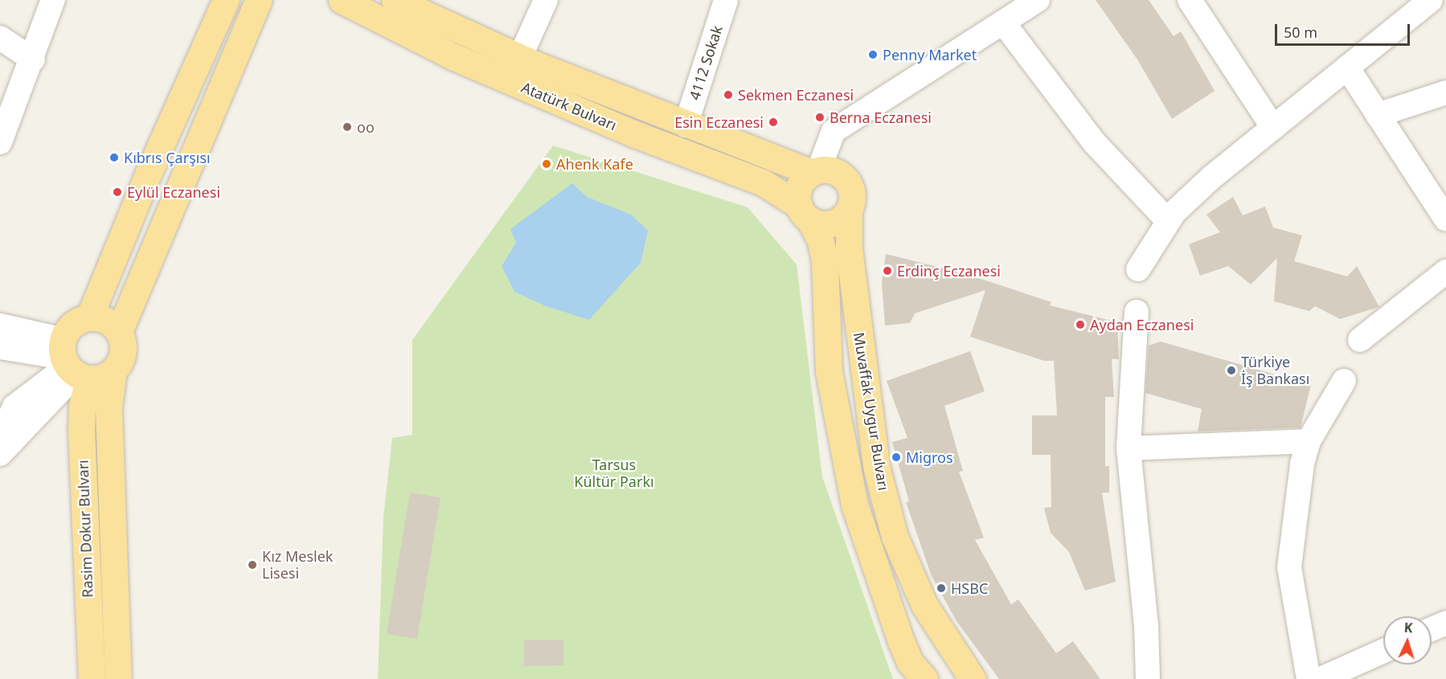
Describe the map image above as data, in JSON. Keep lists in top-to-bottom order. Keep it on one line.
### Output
{"streets":{"main road":["Atatürk Bulvarı","Muvaffak Uygur Bulvarı","Rasim Dokur Bulvarı"],"street":["4112 Sokak"]},"crossings":[["4112 Sokak","Atatürk Bulvarı"],["Atatürk Bulvarı","Muvaffak Uygur Bulvarı"]],"parks":["Tarsus Kültür Parkı"],"places":["Penny Market","Sekmen Eczanesi","Berna Eczanesi","Esin Eczanesi","oo","Kıbrıs Çarşısı","Ahenk Kafe","Eylül Eczanesi","Erdinç Eczanesi","Aydan Eczanesi","Türkiye İş Bankası","Migros","Kız Meslek Lisesi","HSBC"],"scale_bar":"50 m","north":"top"}
